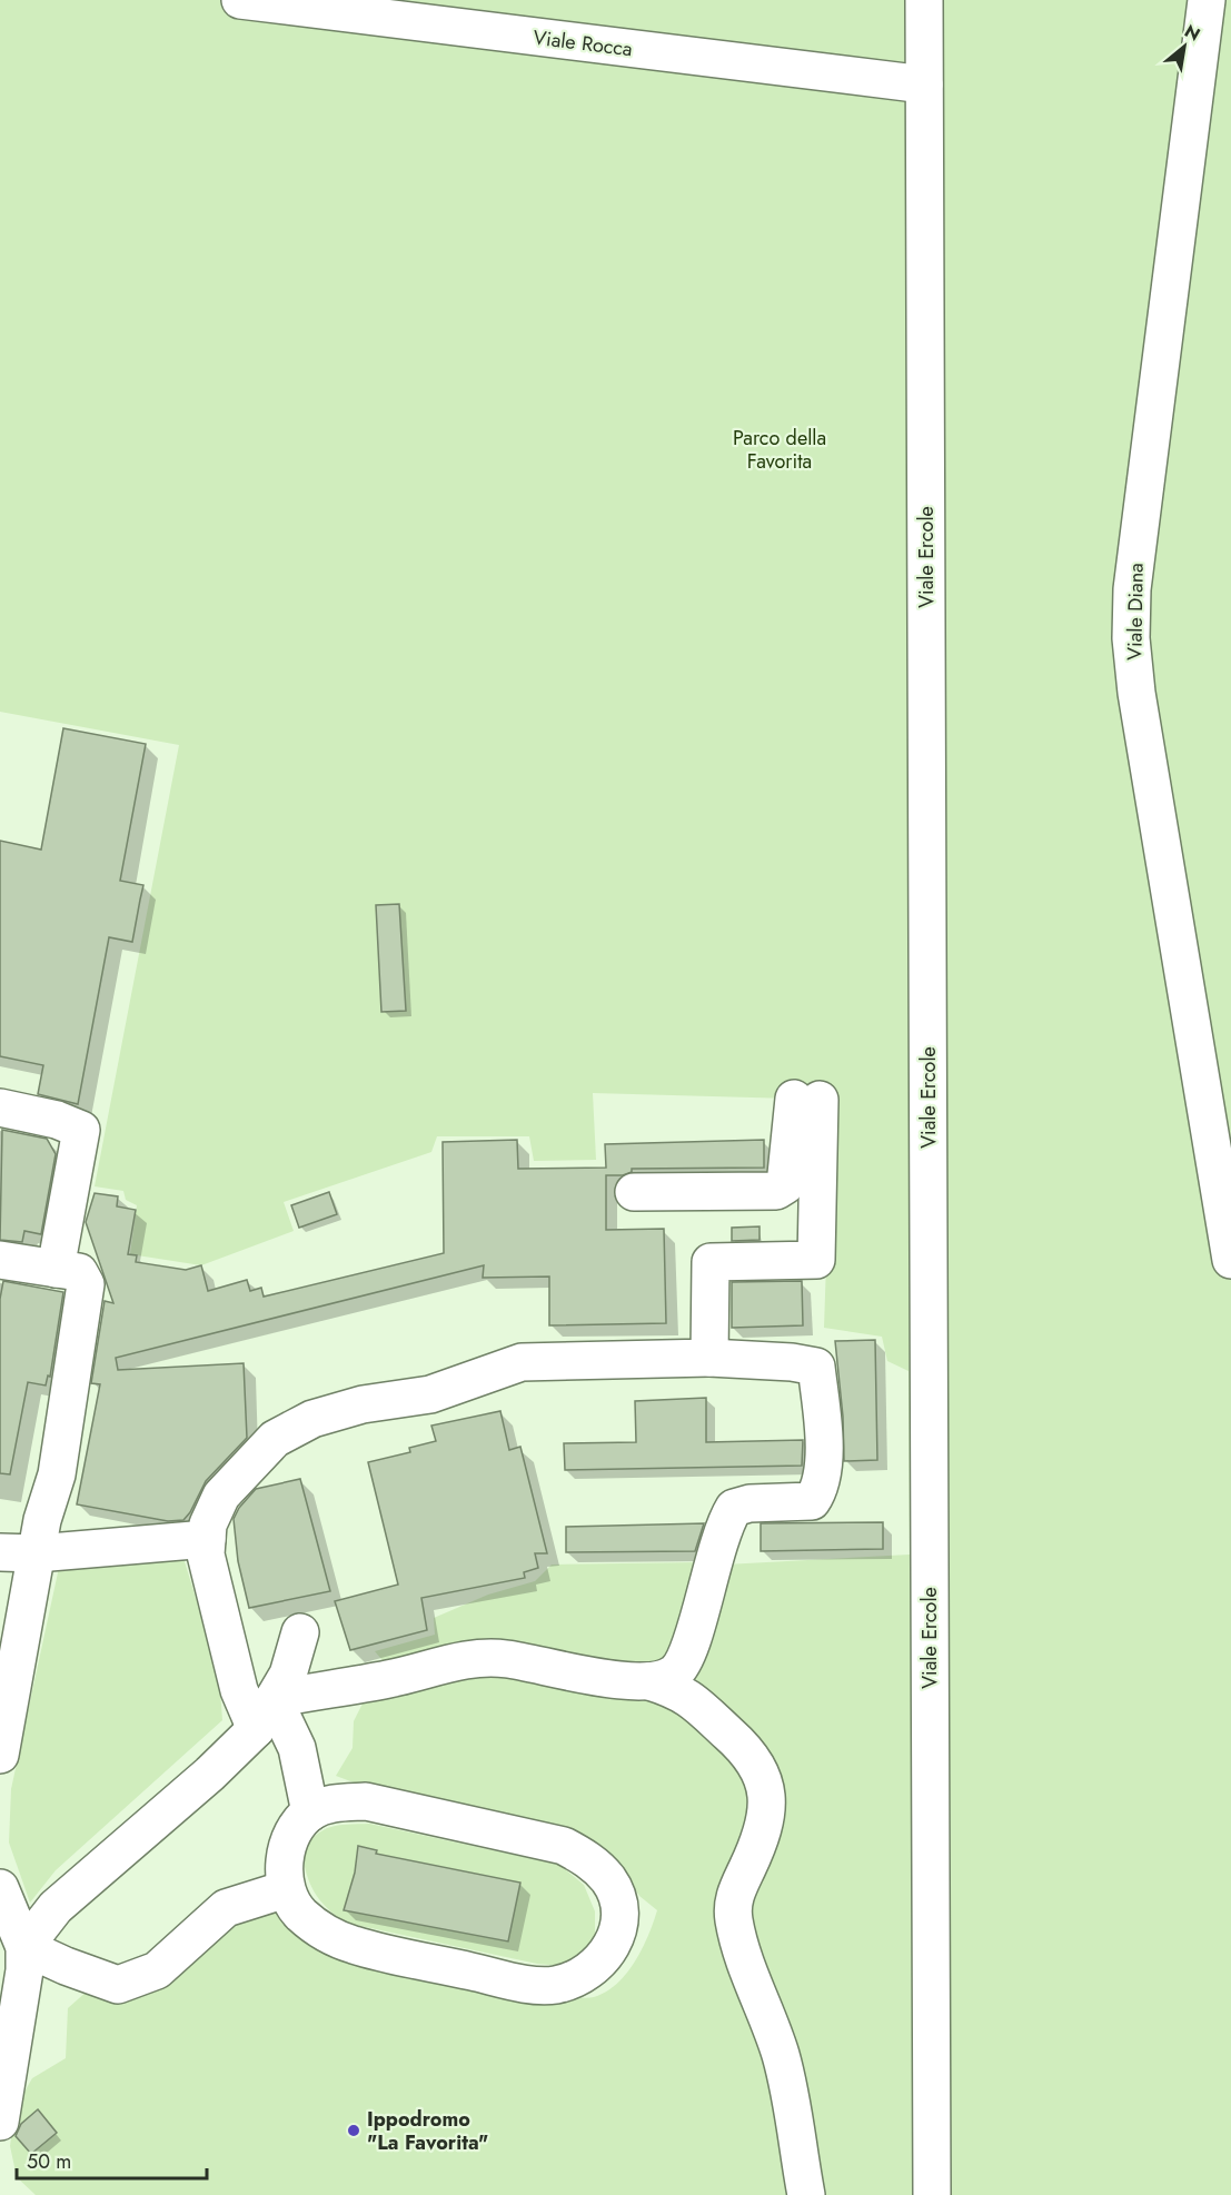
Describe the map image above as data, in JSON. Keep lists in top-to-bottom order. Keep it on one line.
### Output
{"streets":{"street":["Viale Rocca","Viale Ercole","Viale Diana"]},"crossings":[["Viale Rocca","Viale Ercole"]],"parks":["Parco della Favorita"],"places":["Ippodromo \"La Favorita\""],"scale_bar":"50 m","north":"top right"}
